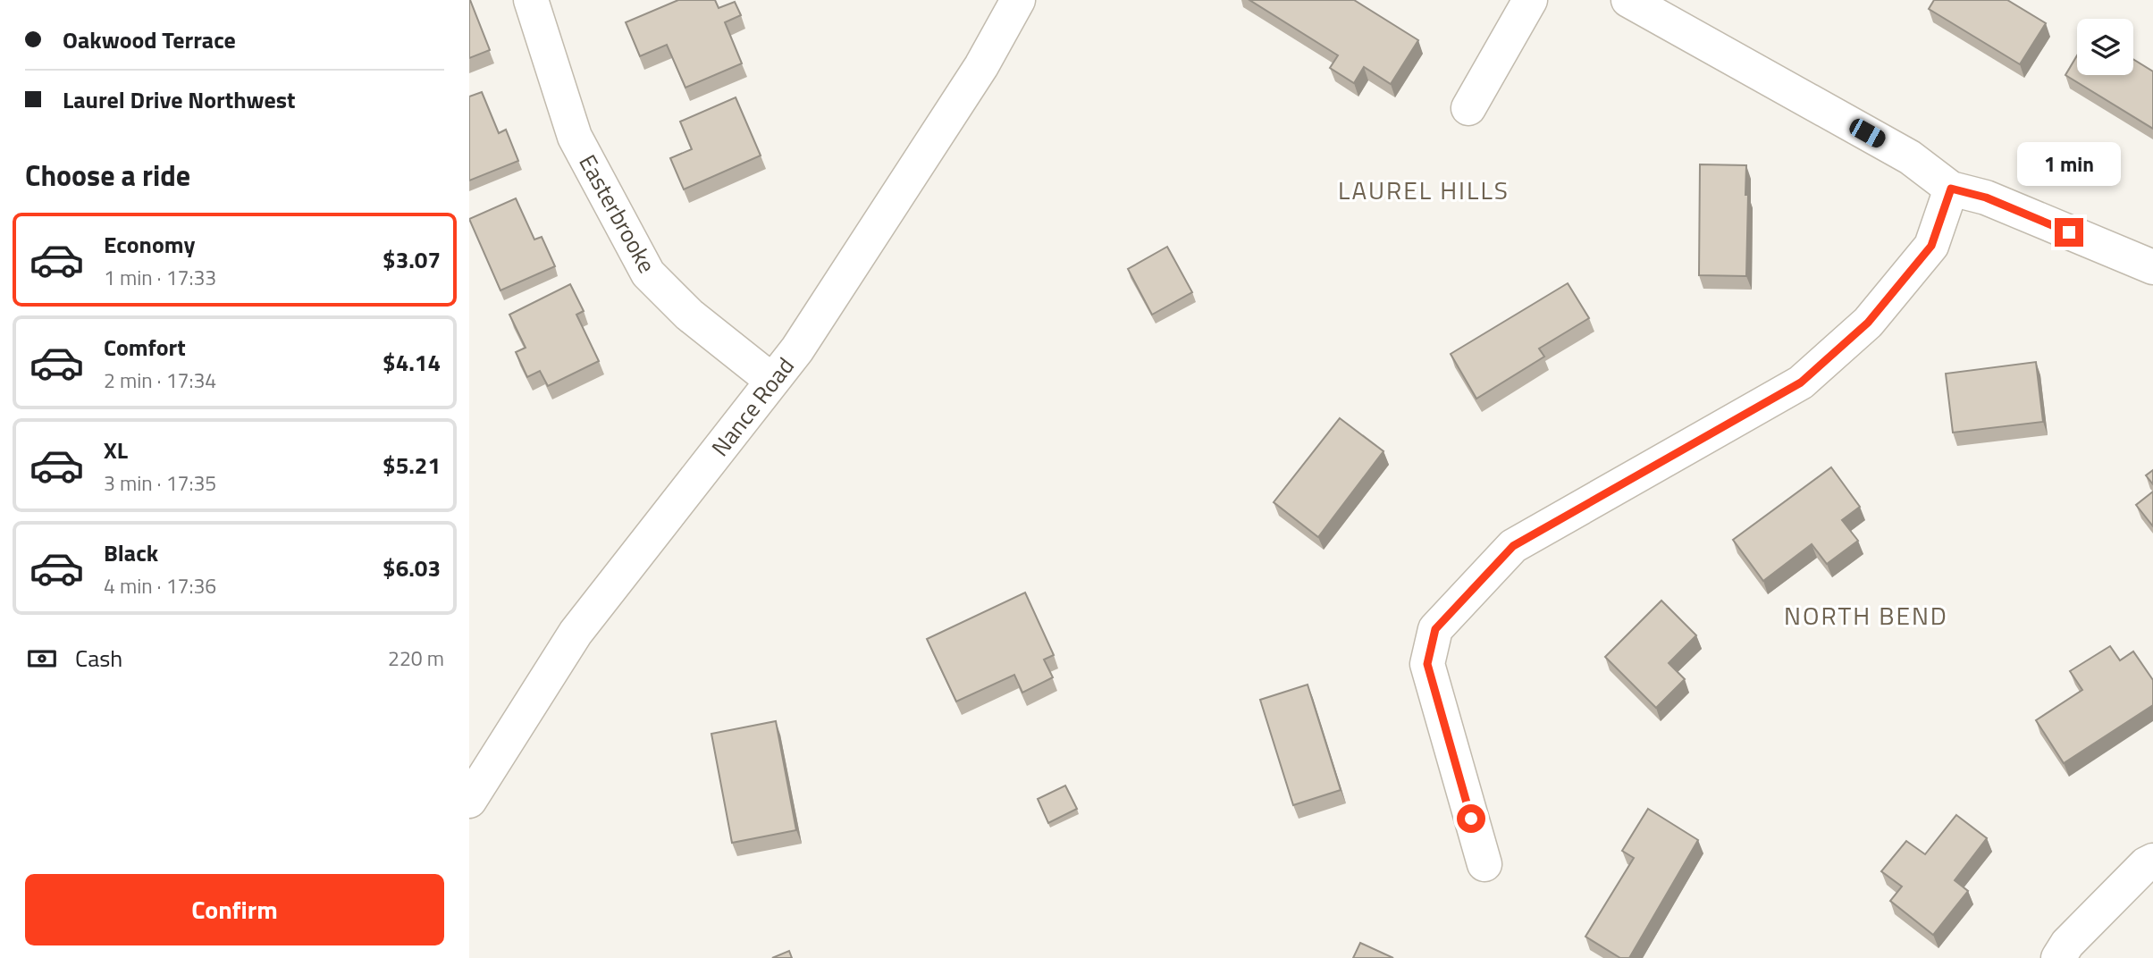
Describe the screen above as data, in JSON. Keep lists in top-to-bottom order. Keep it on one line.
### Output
{"streets":{"street":["Easterbrooke","Nance Road"]},"crossings":[["Easterbrooke","Nance Road"]],"districts":["LAUREL HILLS","NORTH BEND"],"page":{"banner":["Oakwood Terrace","Laurel Drive Northwest"],"heading":"Choose a ride","bubble":"1 min","list":[{"name":"Economy","note":"1 min · 17:33","value":"$3.07"},{"name":"Comfort","note":"2 min · 17:34","value":"$4.14"},{"name":"XL","note":"3 min · 17:35","value":"$5.21"},{"name":"Black","note":"4 min · 17:36","value":"$6.03"}],"pay":["Cash","220 m"],"buttons":"Confirm"}}
